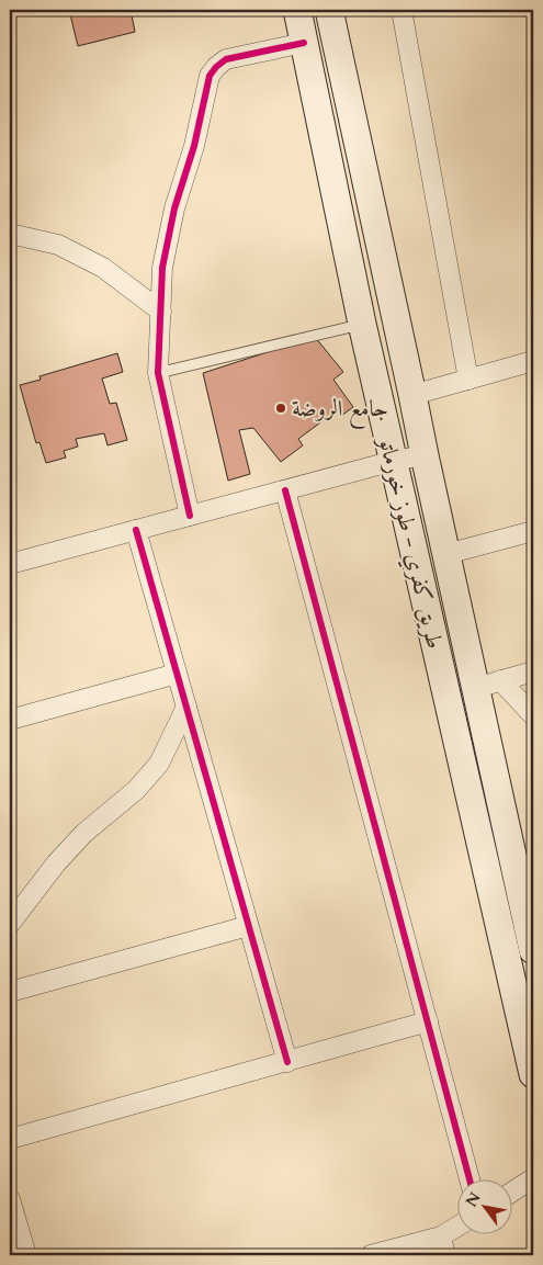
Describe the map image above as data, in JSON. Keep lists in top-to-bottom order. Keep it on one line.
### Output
{"streets":{"main road":["طريق كفري - طوز خورماتو"]},"places":["جامع الروضة"],"north":"top left"}
